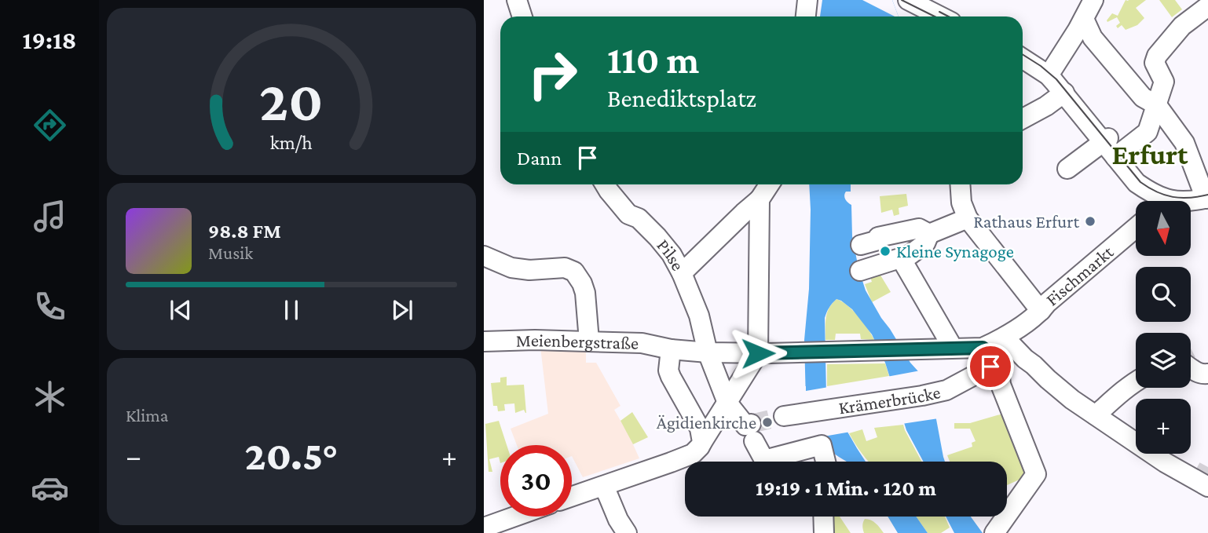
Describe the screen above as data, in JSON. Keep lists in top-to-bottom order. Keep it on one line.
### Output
{"streets":{"street":["Pilse","Fischmarkt","Meienbergstraße","Krämerbrücke"]},"crossings":[["Pilse","Meienbergstraße"],["Fischmarkt","Krämerbrücke"],["Meienbergstraße","Krämerbrücke"]],"districts":["Erfurt"],"places":["Rathaus Erfurt","Kleine Synagoge","Ägidienkirche"],"north":"bottom","page":{"tabs":"19:18","turn":["110 m","Benediktsplatz"],"then":"Dann","map_buttons":"+","song":["98.8 FM","Musik"],"tile":"Klima","heat":["−","20.5°","+"],"limit":"30","trip":"19:19 · 1 Min. · 120 m","gauge":["20","km/h"]}}
